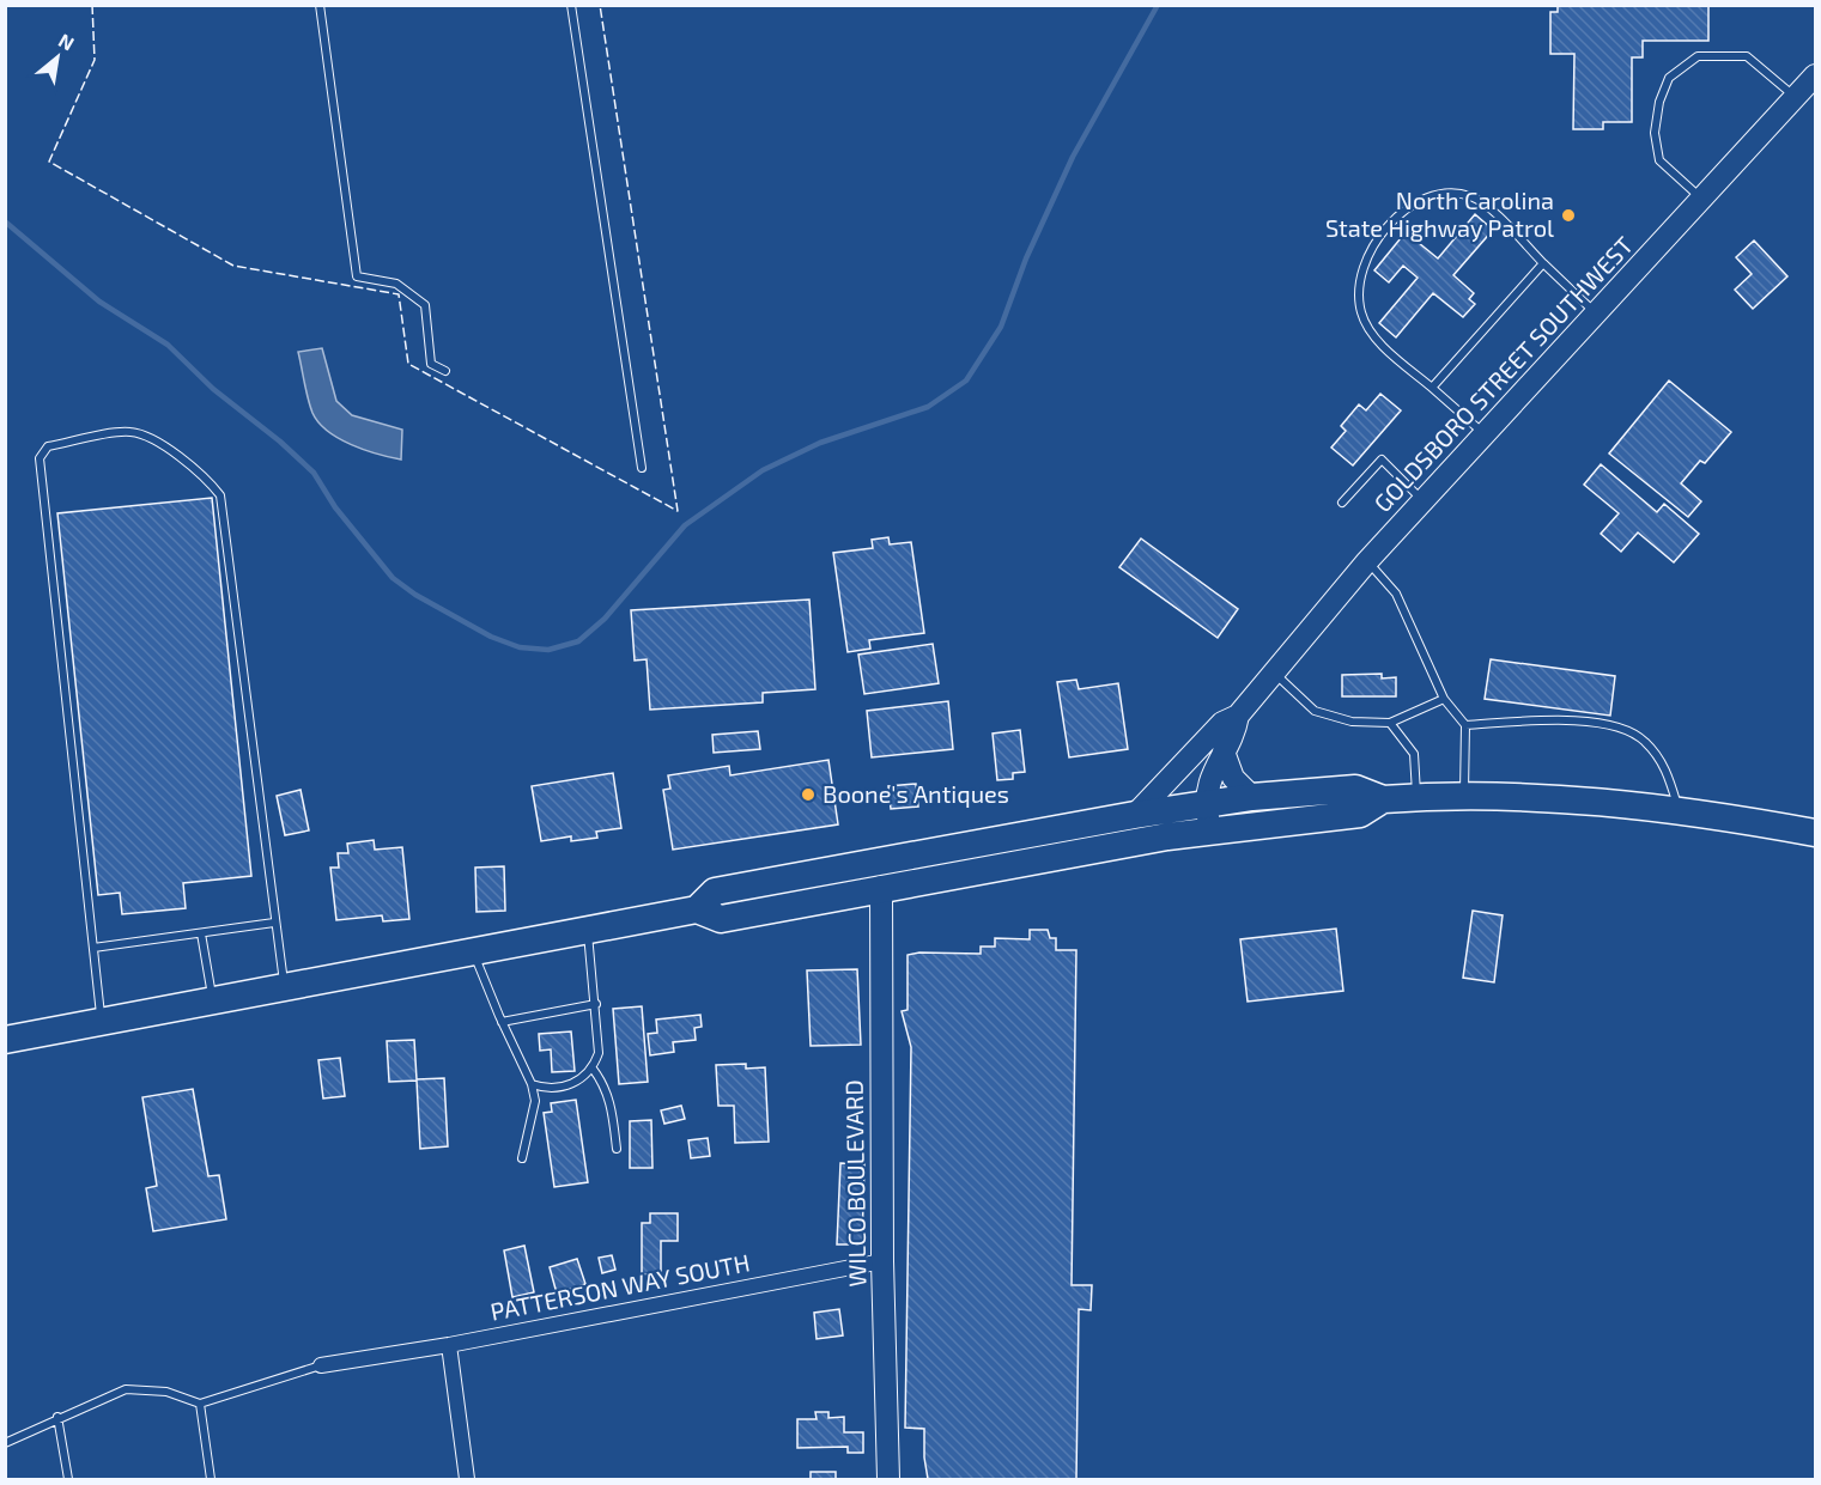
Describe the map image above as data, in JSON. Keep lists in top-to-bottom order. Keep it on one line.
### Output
{"streets":{"street":["GOLDSBORO STREET SOUTHWEST","WILCO BOULEVARD","PATTERSON WAY SOUTH"]},"crossings":[["WILCO BOULEVARD","PATTERSON WAY SOUTH"]],"places":["North Carolina State Highway Patrol","Boone's Antiques"],"north":"top right"}
